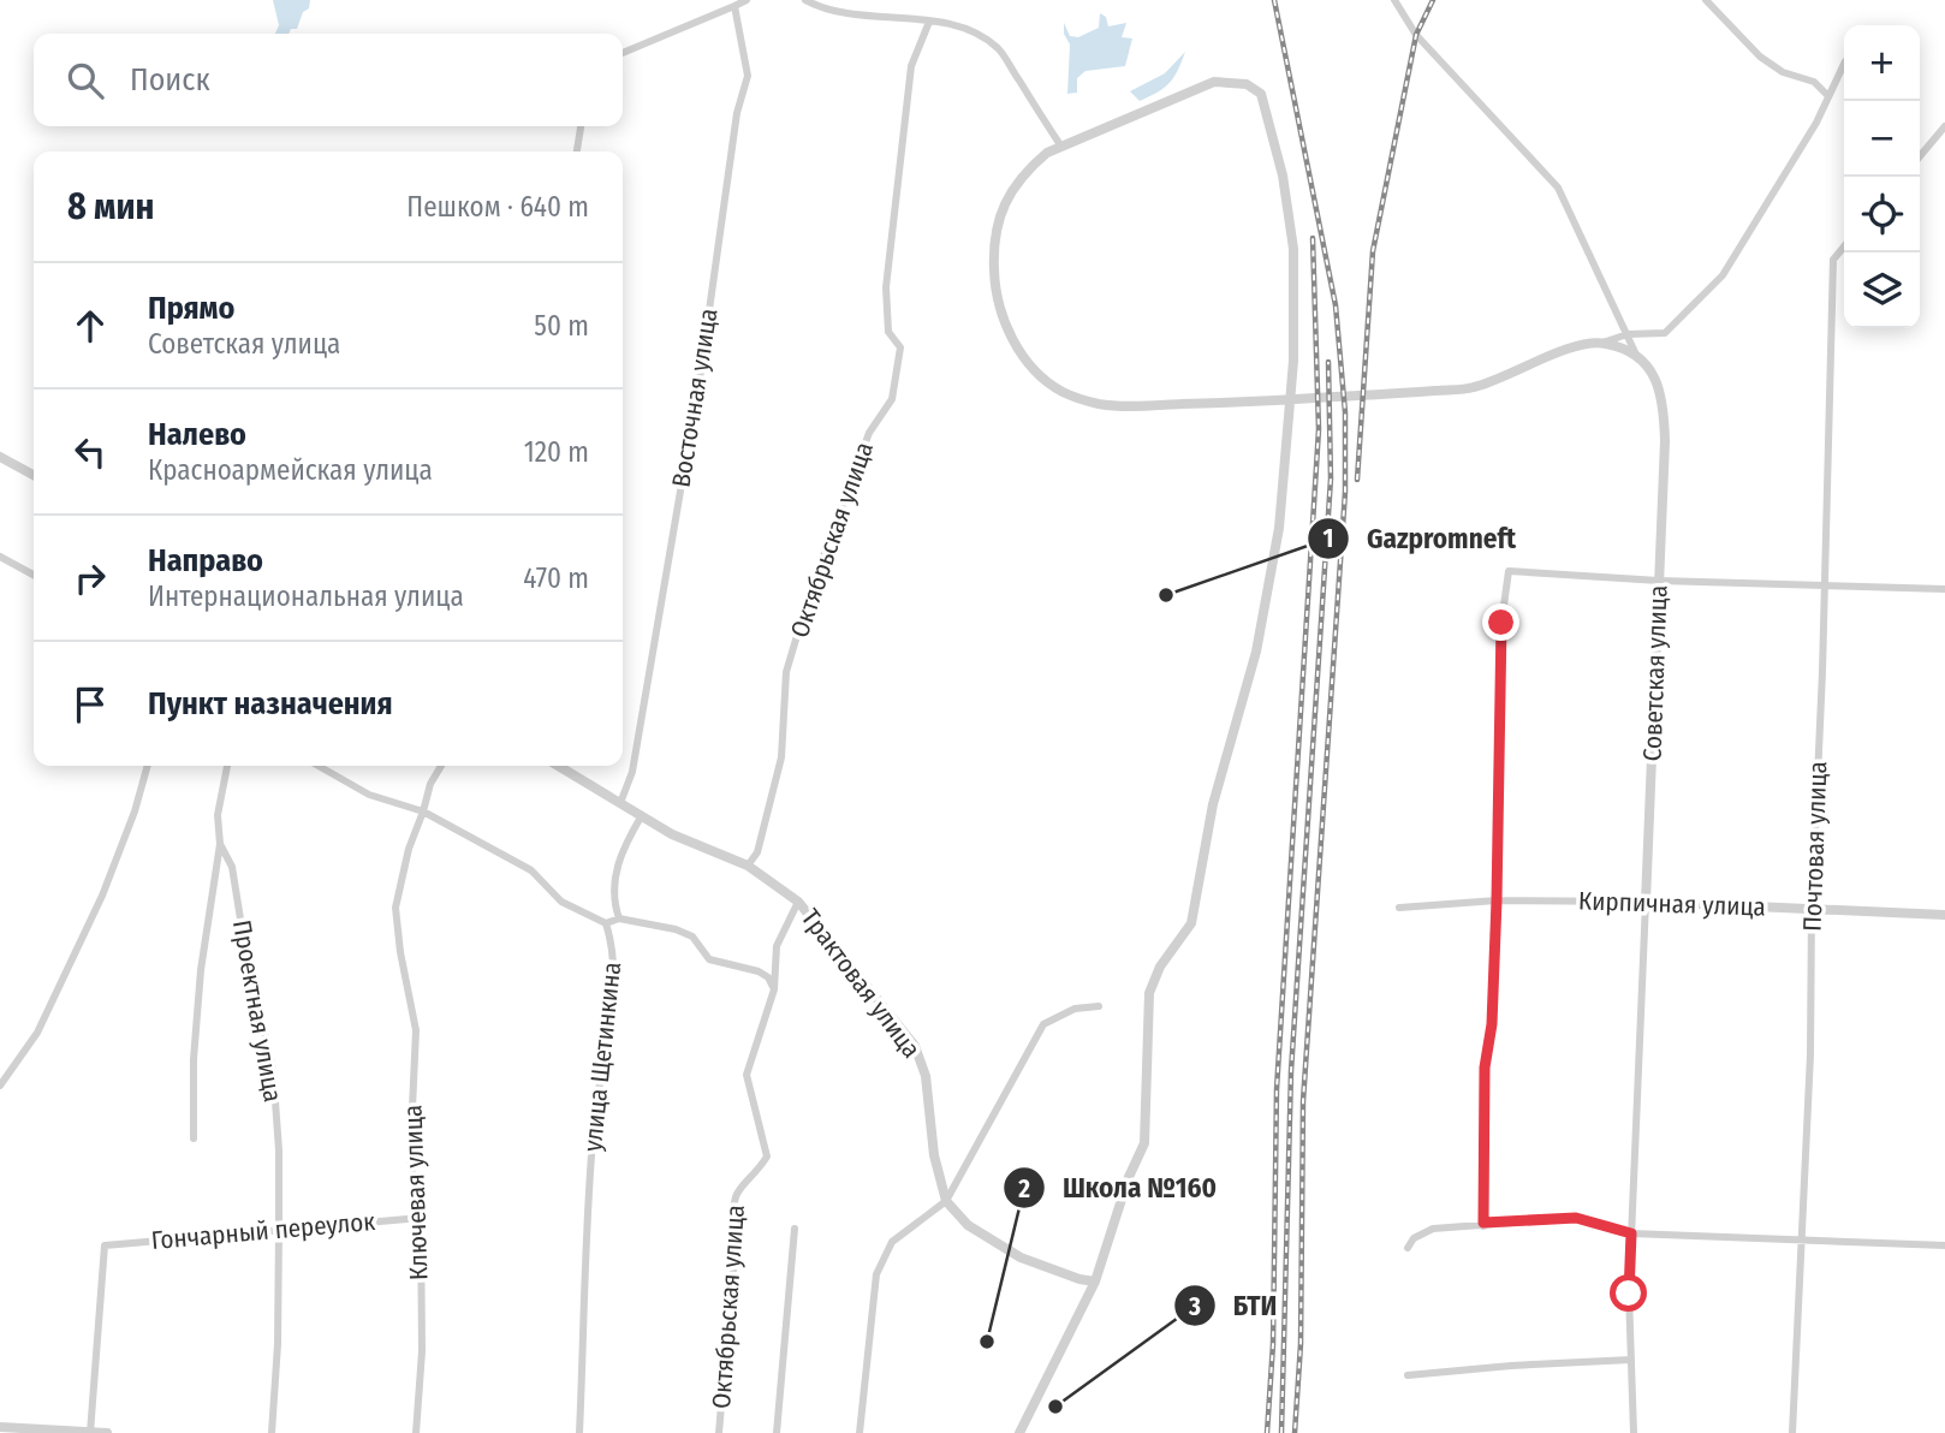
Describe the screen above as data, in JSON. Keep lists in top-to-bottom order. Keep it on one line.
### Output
{"streets":{"street":["Восточная улица","Октябрьская улица","Советская улица","Почтовая улица","Кирпичная улица","Трактовая улица","Проектная улица","улица Щетинкина","Ключевая улица","Гончарный переулок"]},"crossings":[["Восточная улица","Трактовая улица"],["Октябрьская улица","Трактовая улица"],["Советская улица","Кирпичная улица"],["Почтовая улица","Кирпичная улица"],["Проектная улица","Гончарный переулок"],["улица Щетинкина","Ключевая улица"],["Ключевая улица","Гончарный переулок"]],"places":["Gazpromneft","Школа №160","БТИ"],"page":{"map_buttons":["+","−"],"search":"Поиск","heading":["8 мин","Пешком · 640 m"],"list":[["Прямо","Советская улица","50 m"],["Налево","Красноармейская улица","120 m"],["Направо","Интернациональная улица","470 m"],"Пункт назначения"]}}
